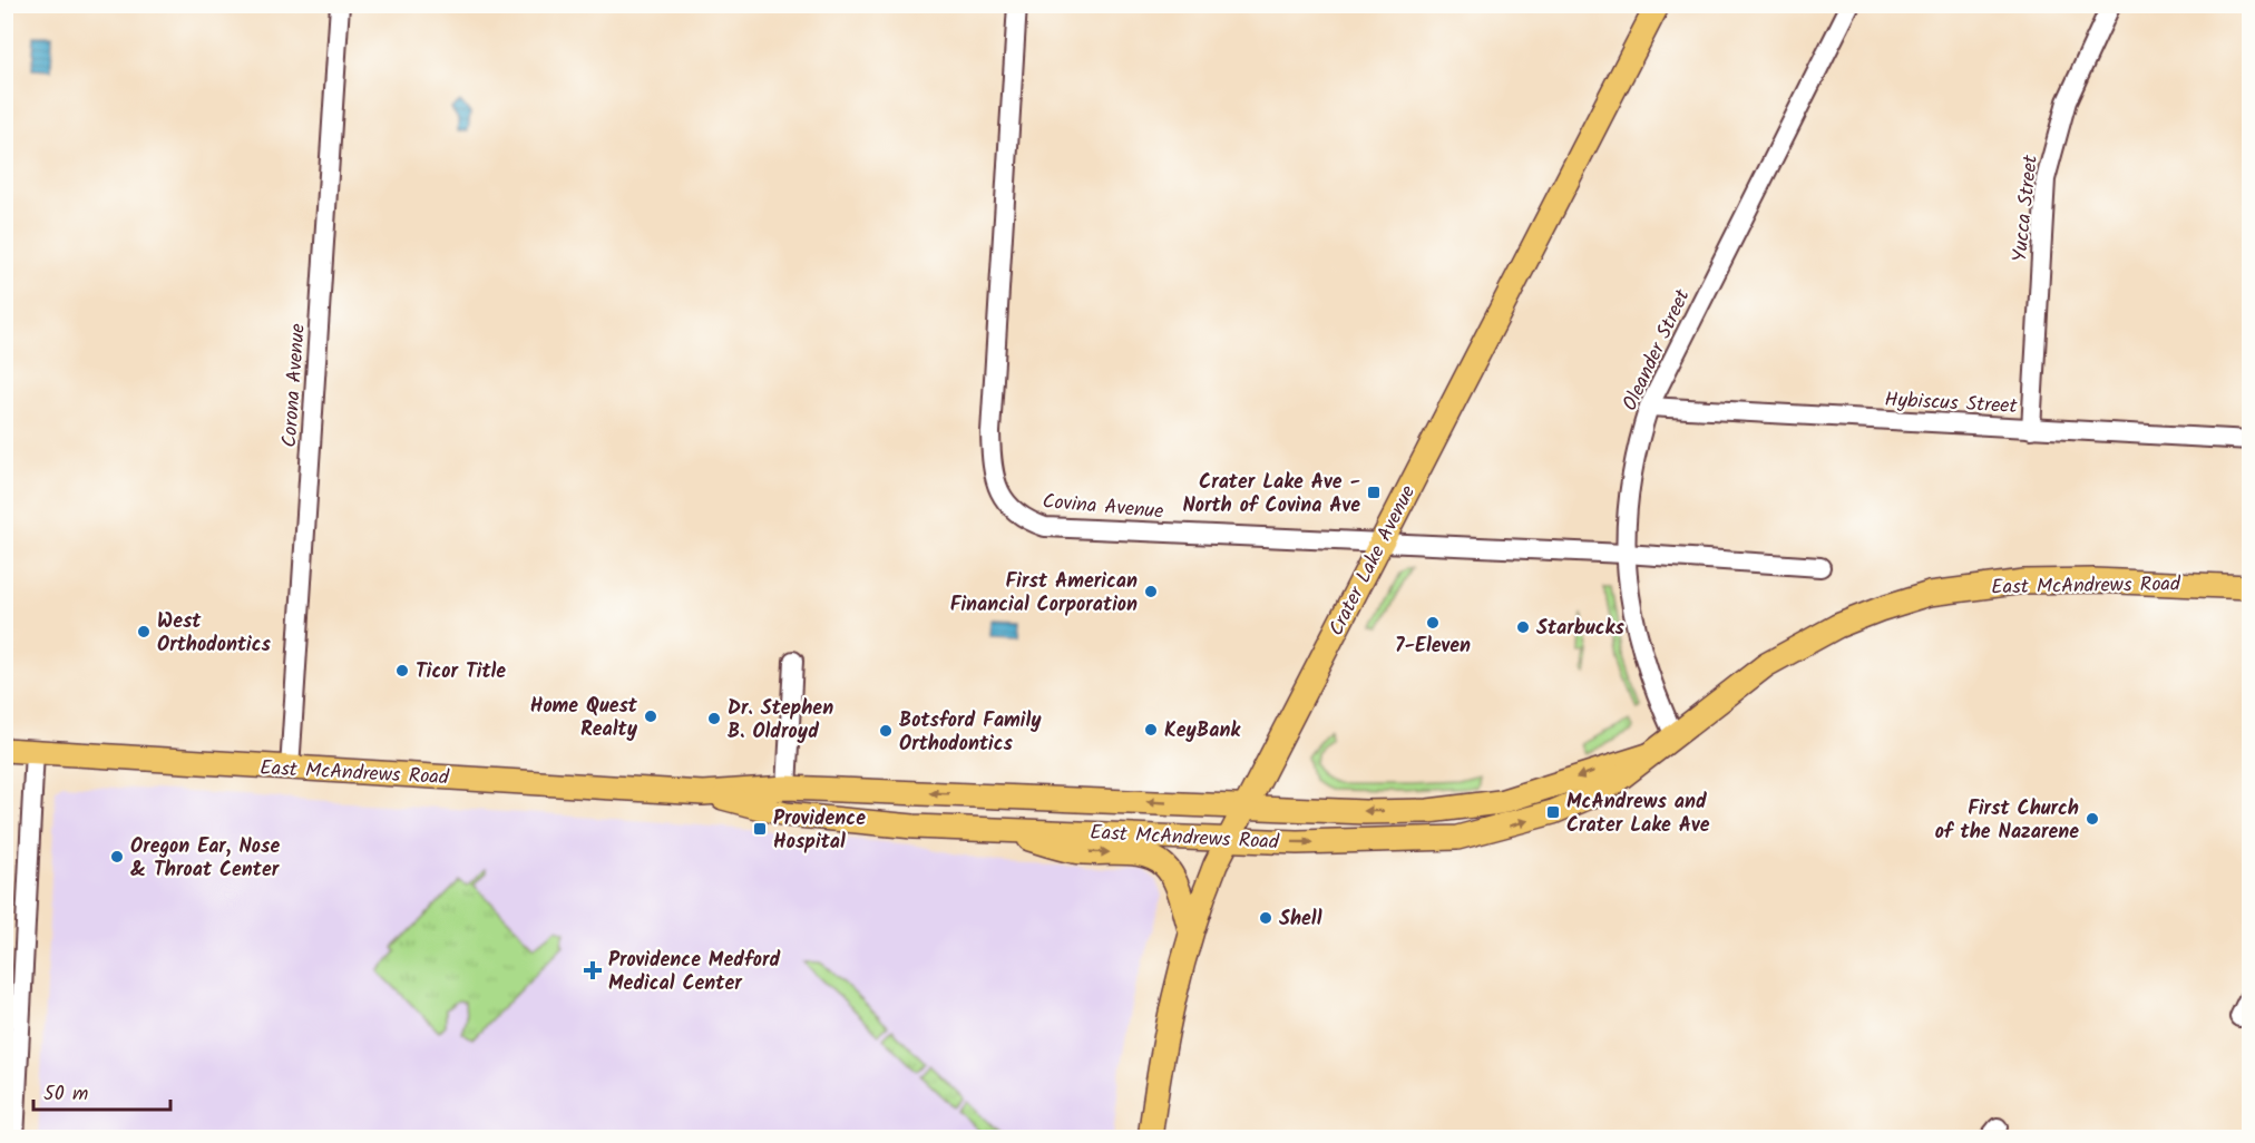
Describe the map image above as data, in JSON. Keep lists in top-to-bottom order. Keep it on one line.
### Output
{"streets":{"main road":["Crater Lake Avenue","East McAndrews Road"],"street":["Yucca Street","Oleander Street","Corona Avenue","Hybiscus Street","Covina Avenue"]},"crossings":[["Yucca Street","Hybiscus Street"],["Oleander Street","Hybiscus Street"],["Oleander Street","Covina Avenue"],["Oleander Street","East McAndrews Road"],["Corona Avenue","East McAndrews Road"],["Covina Avenue","Crater Lake Avenue"],["Crater Lake Avenue","East McAndrews Road"]],"places":{"transit":["Crater Lake Ave - North of Covina Ave","McAndrews and Crater Lake Ave","Providence Hospital"],"other":["First American Financial Corporation","7-Eleven","Starbucks","West Orthodontics","Ticor Title","Home Quest Realty","Dr. Stephen B. Oldroyd","KeyBank","Botsford Family Orthodontics","First Church of the Nazarene","Oregon Ear, Nose & Throat Center","Shell"],"health":["Providence Medford Medical Center"]},"scale_bar":"50 m"}
